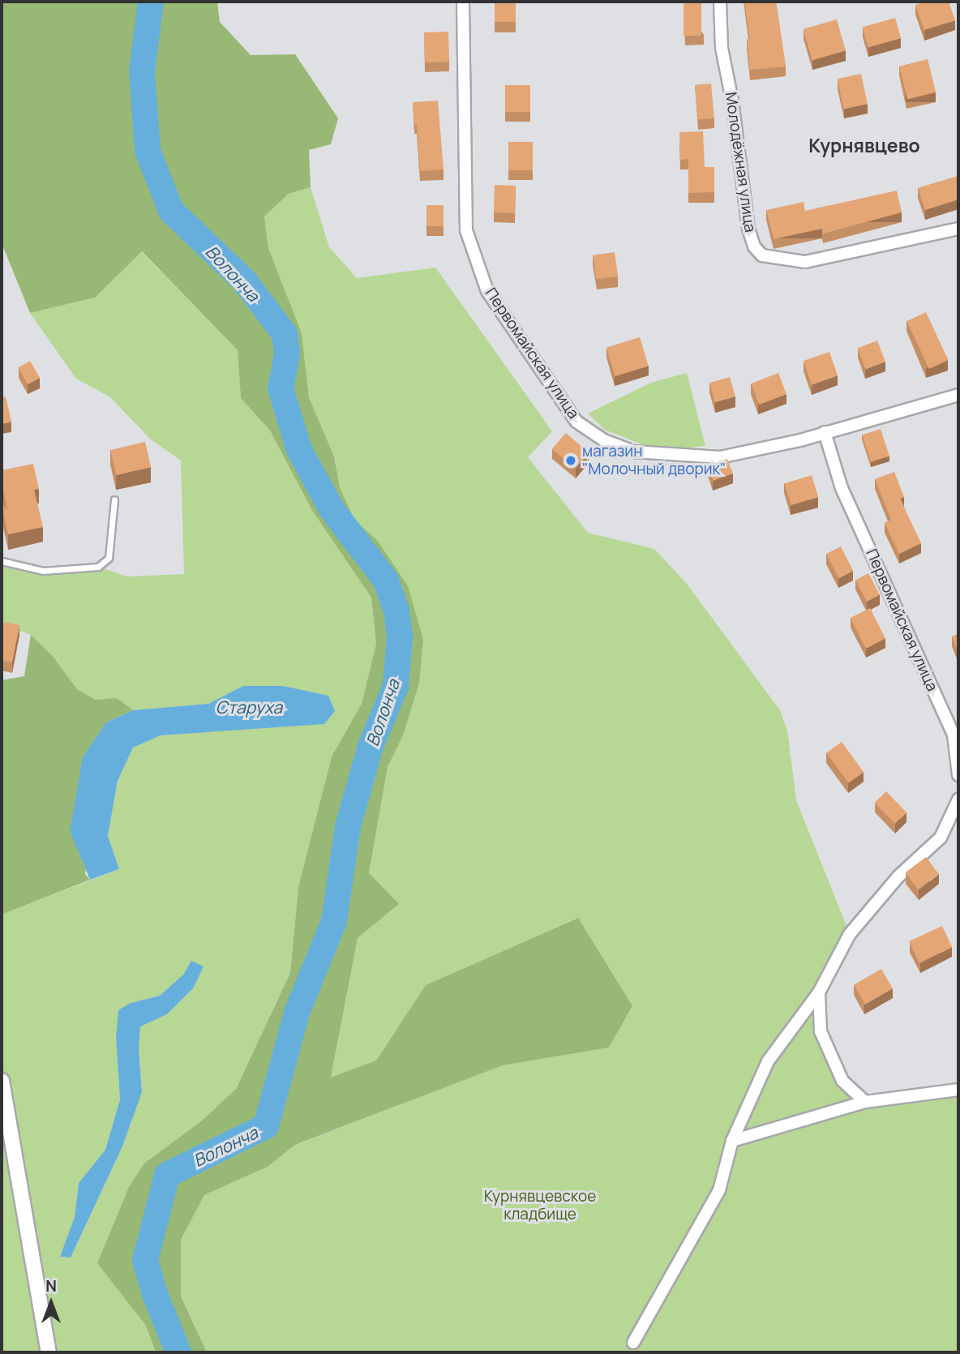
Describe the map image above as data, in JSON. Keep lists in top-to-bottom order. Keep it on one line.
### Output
{"streets":{"street":["Молодёжная улица","Первомайская улица"]},"districts":["Курнявцево"],"water":["Волонча","Старуха"],"parks":["Курнявцевское кладбище"],"places":["магазин \"Молочный дворик\""],"north":"top"}
